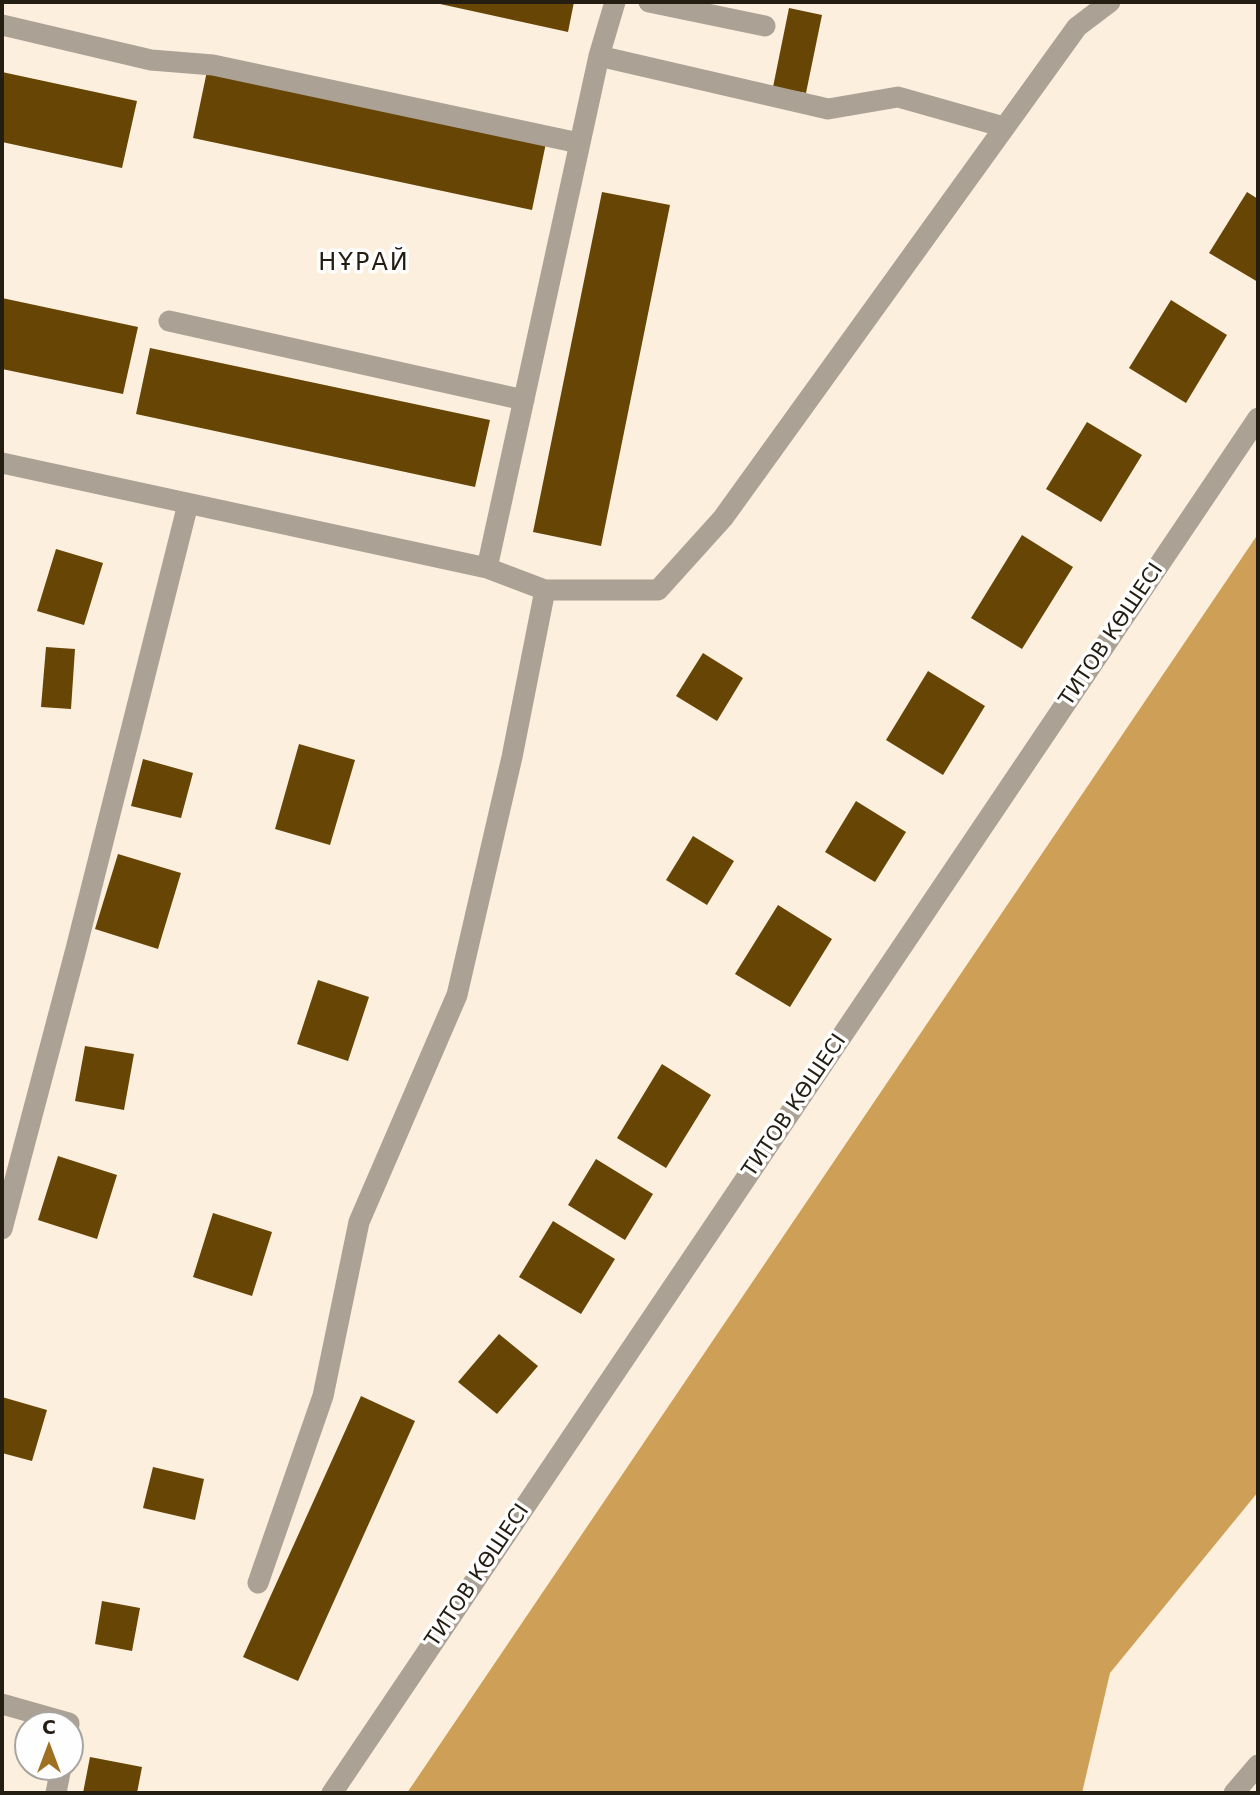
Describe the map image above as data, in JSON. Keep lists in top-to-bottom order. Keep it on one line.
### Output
{"streets":{"street":["ТИТОВ КӨШЕСІ"]},"districts":["НҰРАЙ"],"north":"top"}
